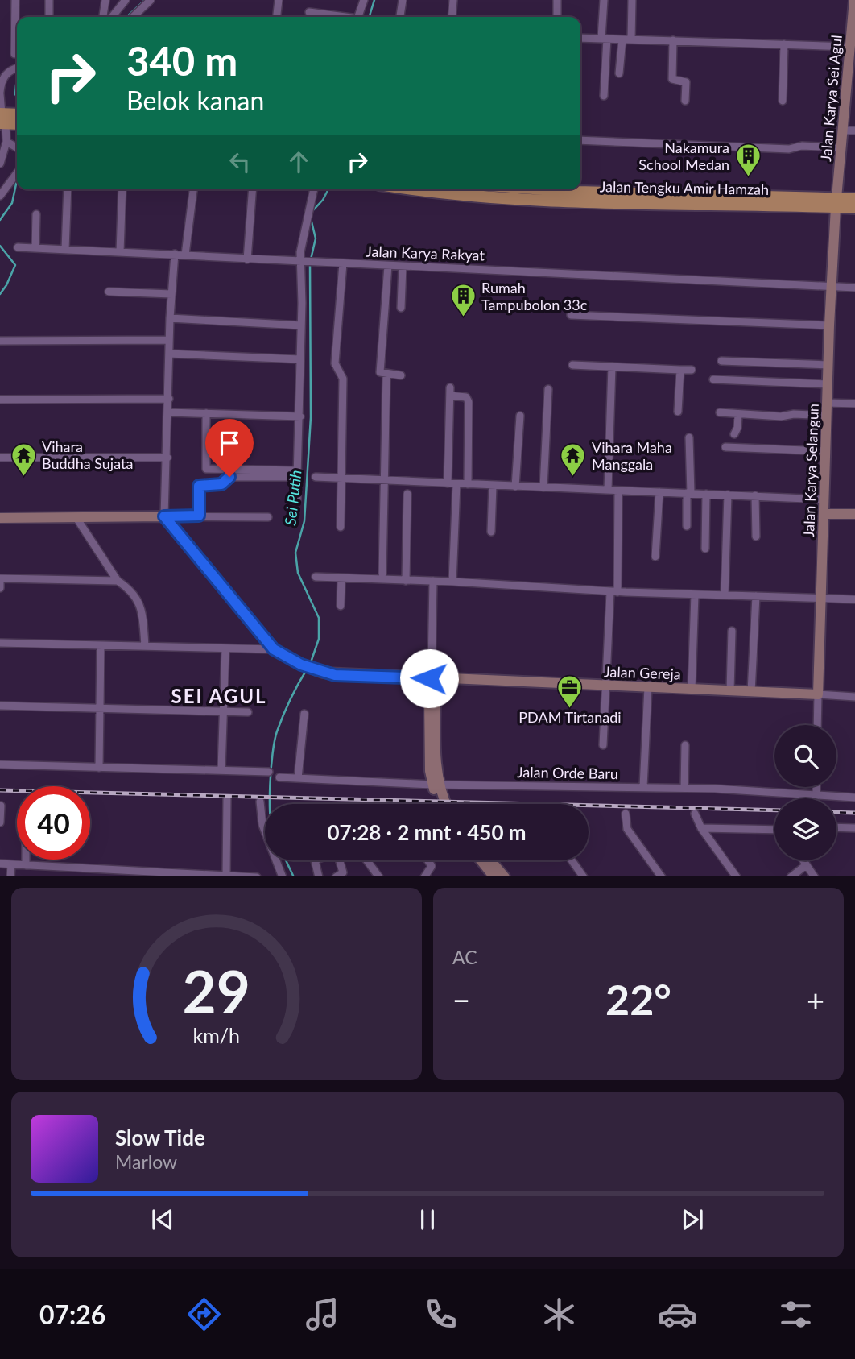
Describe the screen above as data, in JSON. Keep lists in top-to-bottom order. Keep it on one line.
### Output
{"streets":{"main road":["Jalan Tengku Amir Hamzah"],"street":["Jalan Karya Sei Agul","Jalan Karya Rakyat","Jalan Karya Selangun","Jalan Gereja","Jalan Orde Baru"]},"crossings":[["Jalan Karya Sei Agul","Jalan Tengku Amir Hamzah"],["Jalan Karya Sei Agul","Jalan Karya Selangun"],["Jalan Tengku Amir Hamzah","Jalan Karya Selangun"],["Jalan Karya Rakyat","Jalan Karya Selangun"],["Jalan Karya Selangun","Jalan Gereja"]],"districts":["SEI AGUL"],"water":["Sei Putih"],"places":{"building":["Nakamura School Medan","Rumah Tampubolon 33c"],"temple":["Vihara Buddha Sujata","Vihara Maha Manggala"],"office":["PDAM Tirtanadi"]},"page":{"turn":["340 m","Belok kanan"],"limit":"40","trip":"07:28 · 2 mnt · 450 m","tile":"AC","heat":["−","22°","+"],"song":["Slow Tide","Marlow"],"tabs":"07:26","gauge":["29","km/h"]}}
